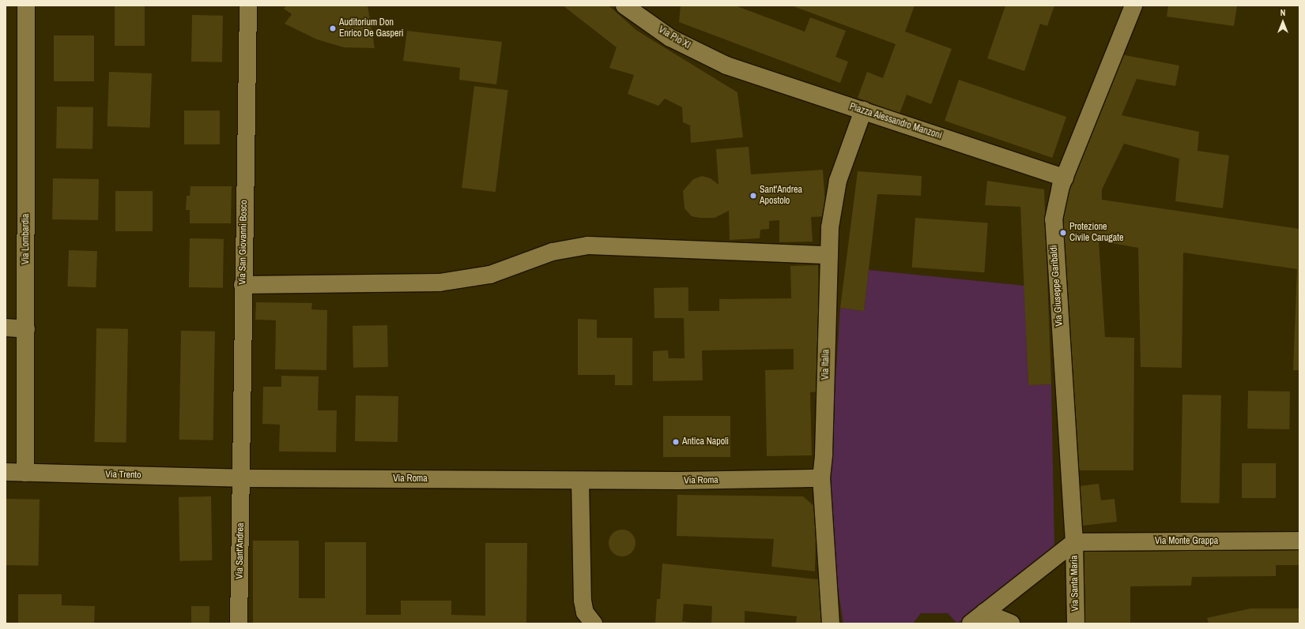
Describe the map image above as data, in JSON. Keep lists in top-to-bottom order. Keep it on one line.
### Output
{"streets":{"street":["Via Pio XI","Piazza Alessandro Manzoni","Via Lombardia","Via San Giovanni Bosco","Via Giuseppe Garibaldi","Via Italia","Via Trento","Via Roma","Via Monte Grappa","Via Sant'Andrea","Via Santa Maria"]},"crossings":[["Via Pio XI","Piazza Alessandro Manzoni"],["Piazza Alessandro Manzoni","Via Giuseppe Garibaldi"],["Piazza Alessandro Manzoni","Via Italia"],["Via Lombardia","Via Trento"],["Via San Giovanni Bosco","Via Trento"],["Via San Giovanni Bosco","Via Roma"],["Via San Giovanni Bosco","Via Sant'Andrea"],["Via Giuseppe Garibaldi","Via Monte Grappa"],["Via Giuseppe Garibaldi","Via Santa Maria"],["Via Italia","Via Roma"],["Via Trento","Via Roma"],["Via Trento","Via Sant'Andrea"],["Via Roma","Via Sant'Andrea"],["Via Monte Grappa","Via Santa Maria"]],"places":["Auditorium Don Enrico De Gasperi","Sant'Andrea Apostolo","Protezione Civile Carugate","Antica Napoli"],"north":"top"}
